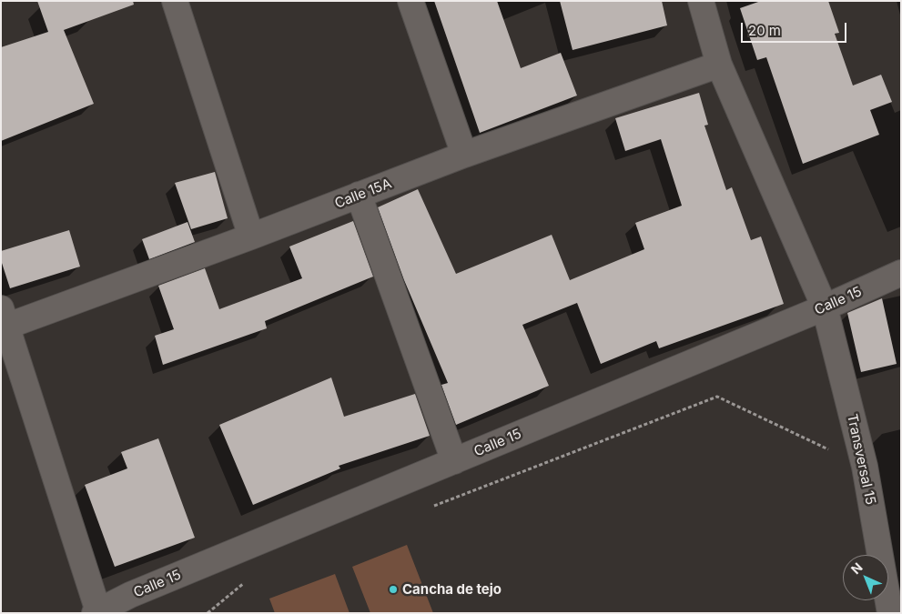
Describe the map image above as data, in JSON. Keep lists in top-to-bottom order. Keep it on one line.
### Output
{"streets":{"street":["Calle 15A","Calle 15","Transversal 15"]},"crossings":[["Calle 15A","Transversal 15"],["Calle 15","Transversal 15"]],"places":["Cancha de tejo"],"scale_bar":"20 m","north":"top left"}
